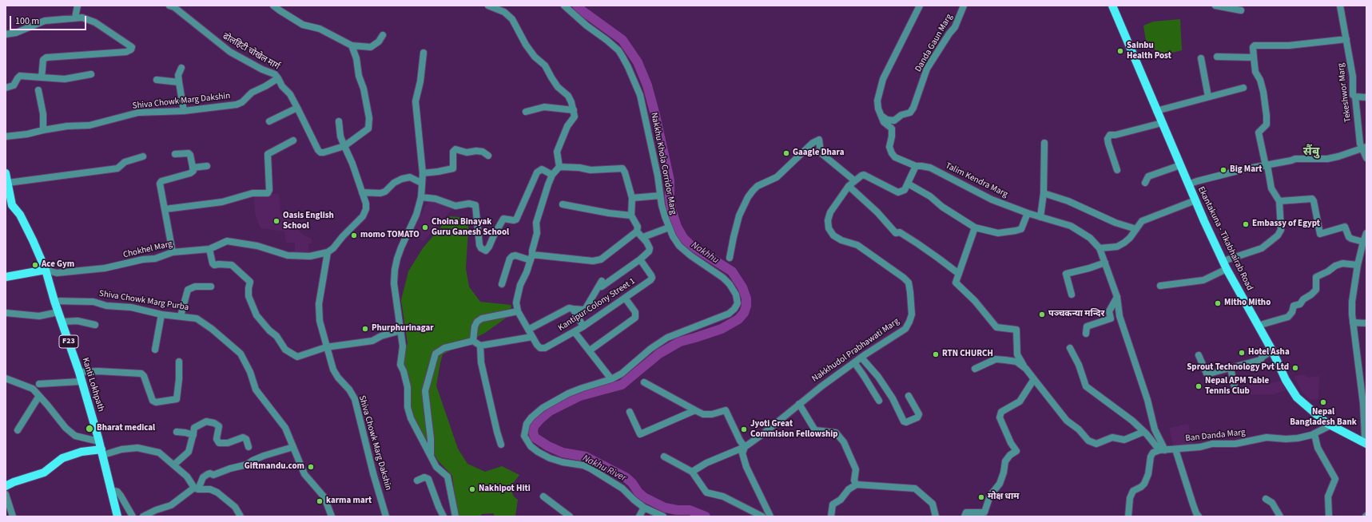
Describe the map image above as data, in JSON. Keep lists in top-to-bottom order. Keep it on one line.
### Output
{"streets":{"main road":["Ekantakuna - Tikabhairab Road","F23","Kanti Lokhpath"],"street":["Danda Gaun Marg","ढोलहिटी चोखेल मार्ग","Tekeshwor Marg","Shiva Chowk Marg Dakshin","Nakkhu Khola Corridor Marg","Talim Kendra Marg","Chokhel Marg","Shiva Chowk Marg Purba","Kantipur Colony Street 1","Nakkhudol Prabhawati Marg","Ban Danda Marg"]},"crossings":[["Danda Gaun Marg","Talim Kendra Marg"],["ढोलहिटी चोखेल मार्ग","Shiva Chowk Marg Dakshin"],["Shiva Chowk Marg Dakshin","Chokhel Marg"],["Ekantakuna - Tikabhairab Road","Ban Danda Marg"],["Chokhel Marg","Kanti Lokhpath"],["Shiva Chowk Marg Purba","Kanti Lokhpath"]],"districts":["सैंबु"],"water":["Nakhhu","Nakhu River"],"places":["Sainbu Health Post","Gaagle Dhara","Big Mart","Oasis English School","Embassy of Egypt","Choina Binayak Guru Ganesh School","momo TOMATO","Ace Gym","Mitho Mitho","पञ्चकन्या मन्दिर","Phurphurinagar","Hotel Asha","RTN CHURCH","Sprout Technology Pvt Ltd","Nepal APM Table Tennis Club","Nepal Bangladesh Bank","Bharat medical","Jyoti Great Commision Fellowship","Giftmandu.com","Nakhipot Hiti","मोक्ष धाम","karma mart"],"scale_bar":"100 m"}
